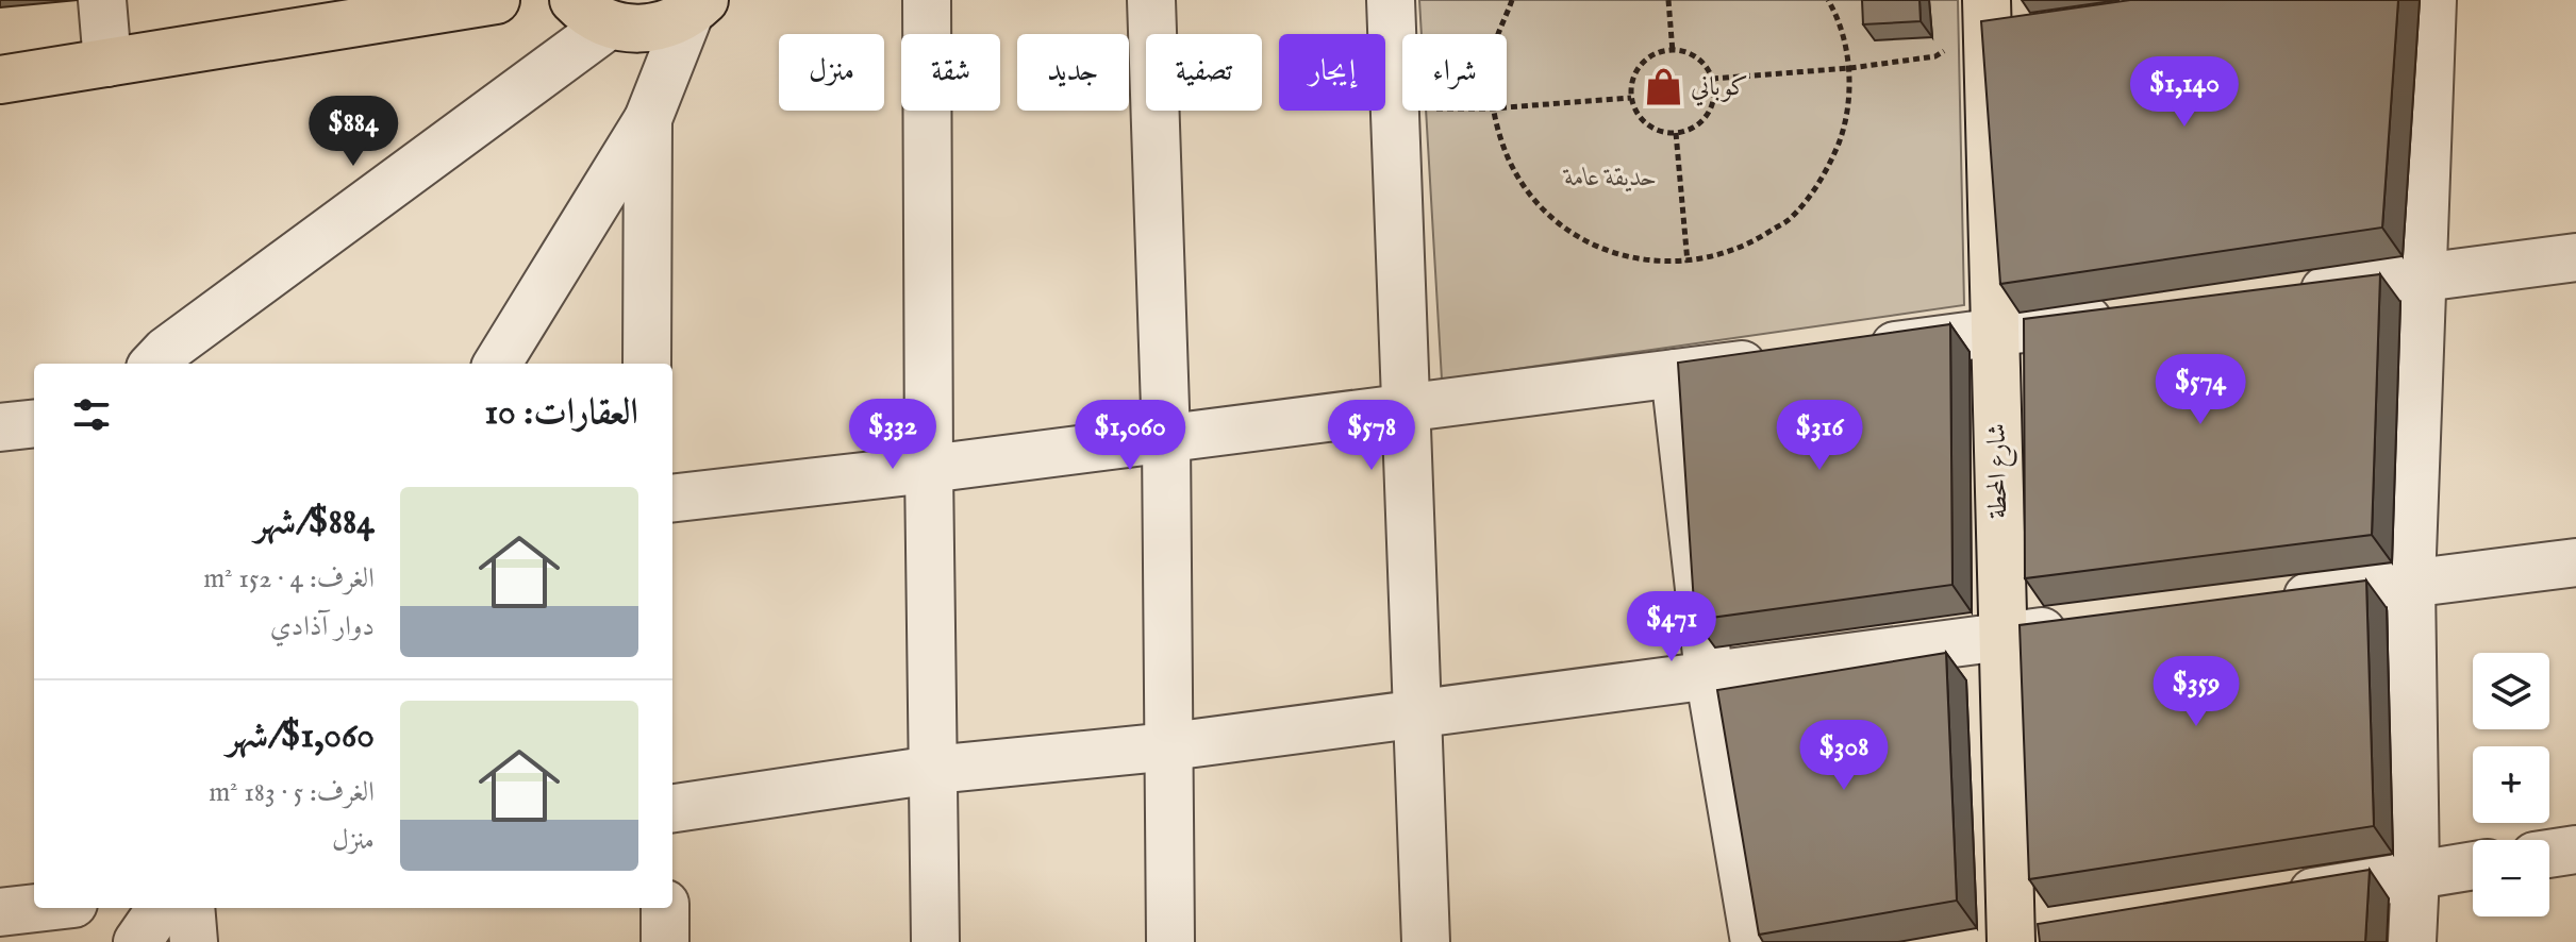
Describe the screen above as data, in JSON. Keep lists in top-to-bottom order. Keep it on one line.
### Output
{"streets":{"main road":["شارع المحطة"]},"parks":["حديقة عامة"],"places":{"shop":["كوباني"]},"page":{"chip":["شراء","إيجار","تصفية","جديد","شقة","منزل"],"price":["$1,140","$884","$574","$332","$1,060","$578","$316","$471","$359","$308"],"heading":"العقارات: 10","list":[{"name":"$884/شهر","note":"الغرف: 4 · 152 m² · دوار آذادي"},{"name":"$1,060/شهر","note":"الغرف: 5 · 183 m² · منزل"}],"map_buttons":["+","−"]}}
